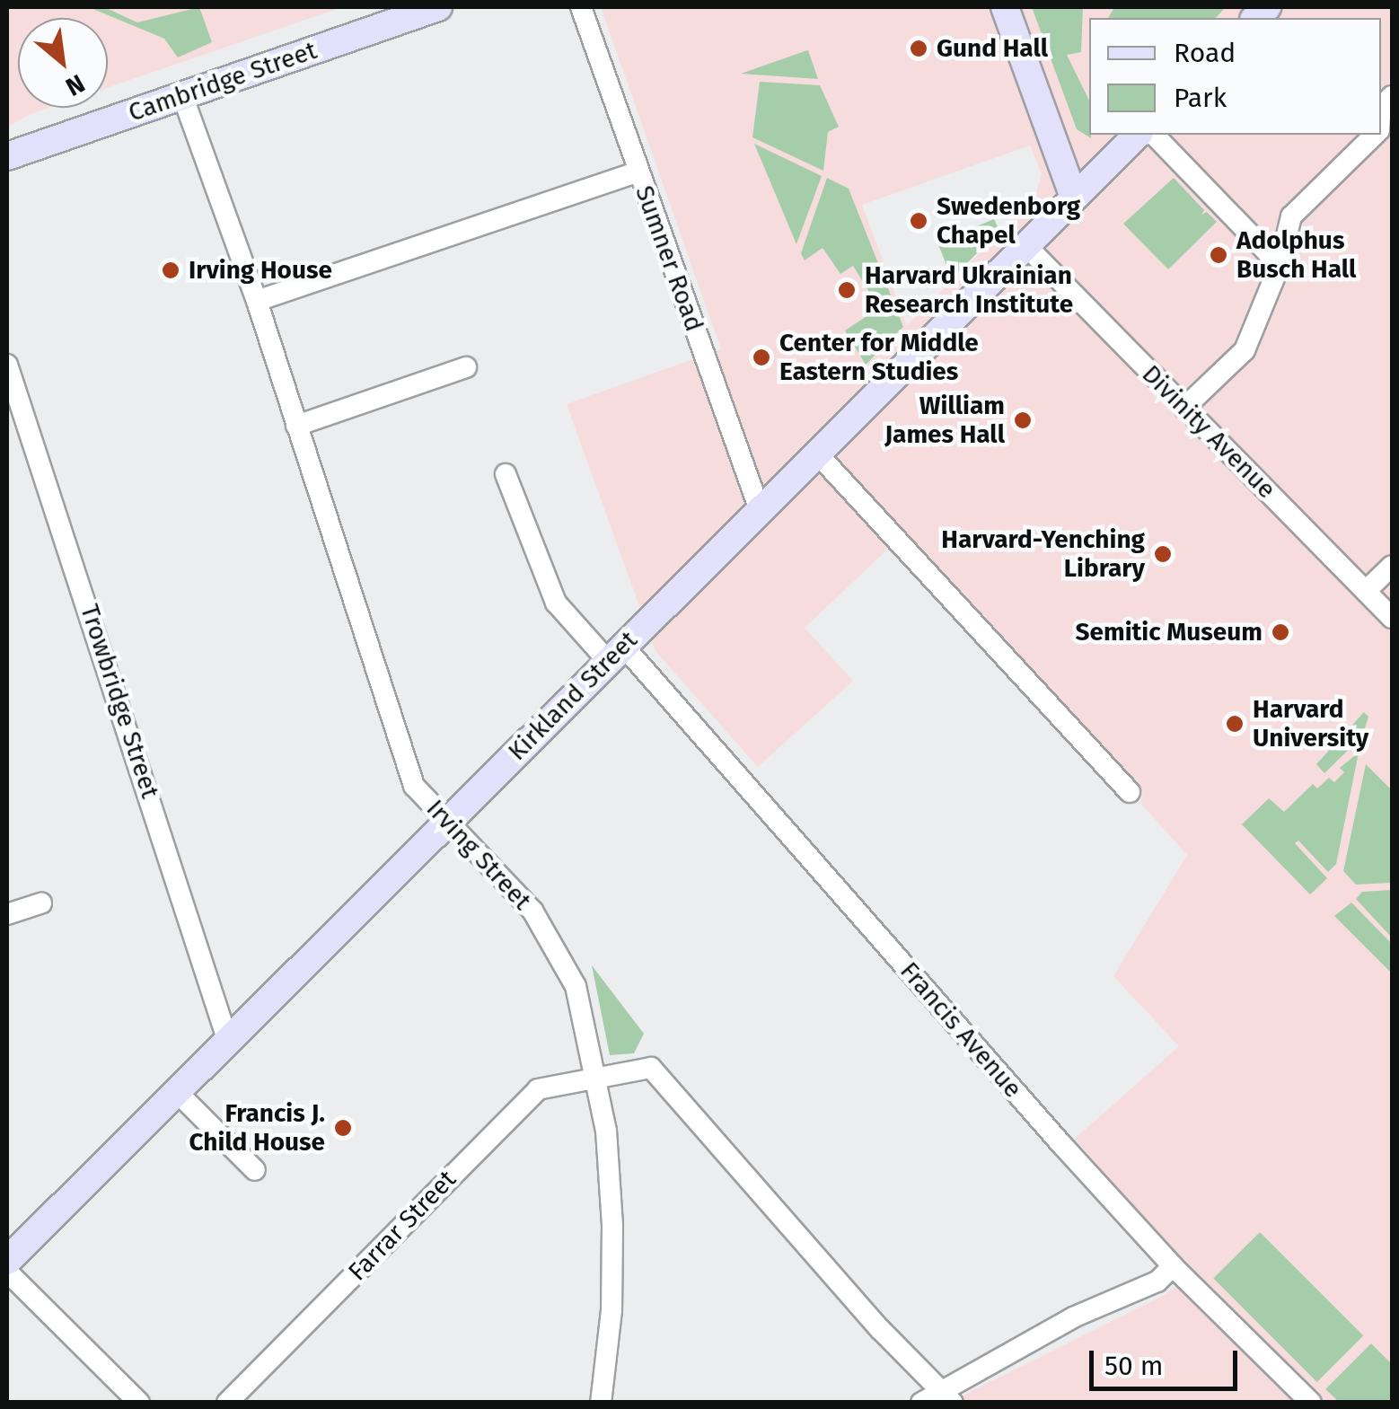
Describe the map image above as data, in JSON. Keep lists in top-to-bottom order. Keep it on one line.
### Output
{"streets":{"main road":["Cambridge Street","Kirkland Street"],"street":["Sumner Road","Divinity Avenue","Trowbridge Street","Irving Street","Francis Avenue","Farrar Street"]},"crossings":[["Cambridge Street","Irving Street"],["Sumner Road","Kirkland Street"],["Divinity Avenue","Kirkland Street"],["Kirkland Street","Trowbridge Street"],["Kirkland Street","Irving Street"],["Kirkland Street","Francis Avenue"],["Irving Street","Farrar Street"]],"places":["Gund Hall","Swedenborg Chapel","Adolphus Busch Hall","Irving House","Harvard Ukrainian Research Institute","Center for Middle Eastern Studies","William James Hall","Harvard-Yenching Library","Semitic Museum","Harvard University","Francis J. Child House"],"legend":["Road","Park"],"scale_bar":"50 m","north":"bottom right"}
